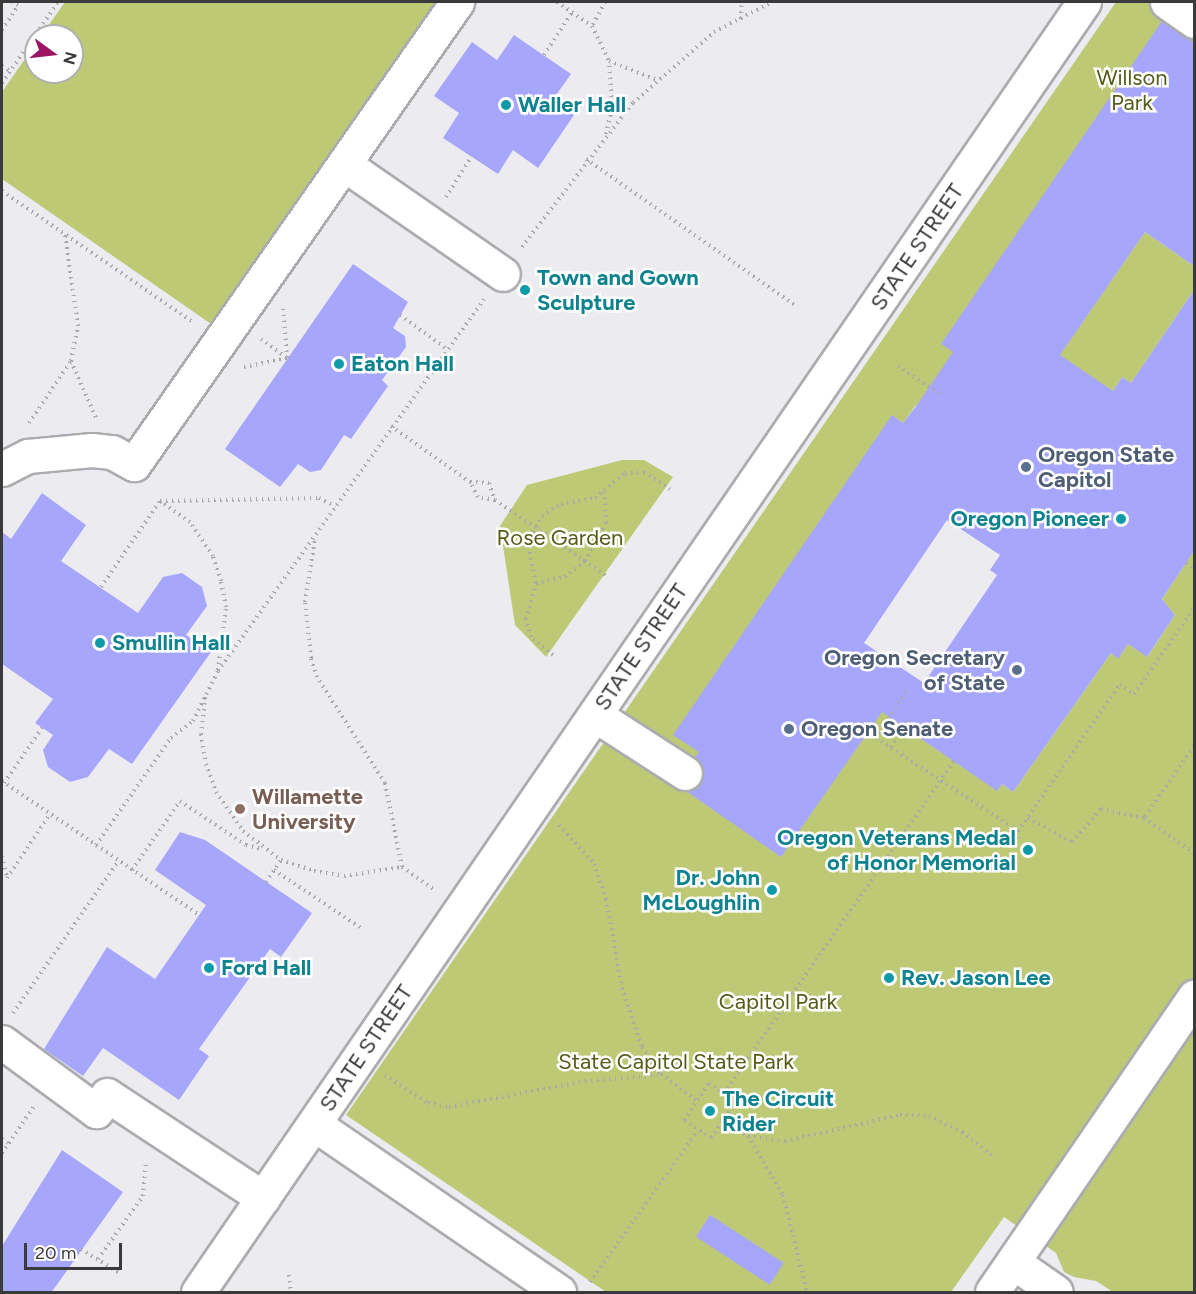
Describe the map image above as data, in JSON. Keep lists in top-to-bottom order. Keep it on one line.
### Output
{"streets":{"main road":["STATE STREET"]},"parks":["Willson Park","Rose Garden","Capitol Park","State Capitol State Park"],"places":["Waller Hall","Town and Gown Sculpture","Eaton Hall","Oregon State Capitol","Oregon Pioneer","Smullin Hall","Oregon Secretary of State","Oregon Senate","Willamette University","Oregon Veterans Medal of Honor Memorial","Dr. John McLoughlin","Ford Hall","Rev. Jason Lee","The Circuit Rider"],"scale_bar":"20 m","north":"right"}
